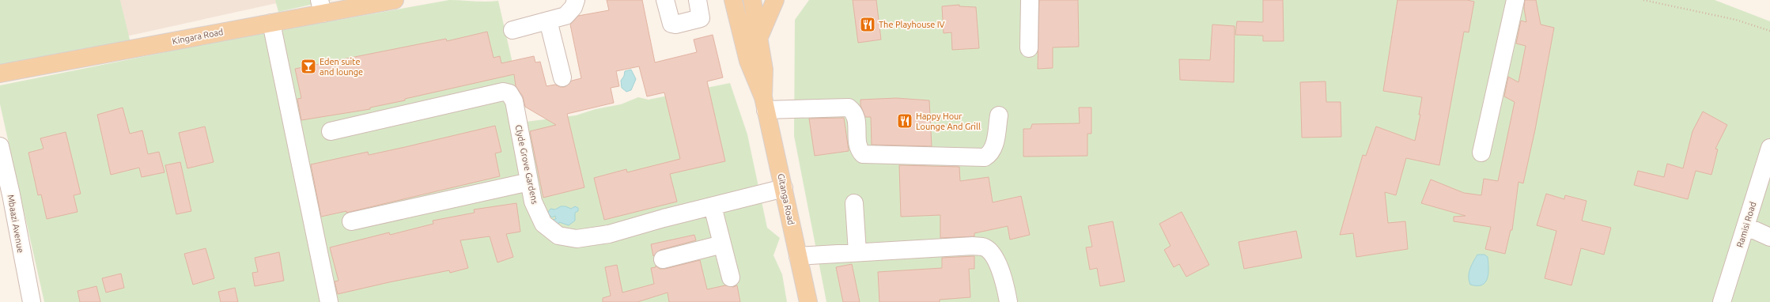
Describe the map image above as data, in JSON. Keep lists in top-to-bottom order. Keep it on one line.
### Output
{"streets":{"main road":["Kingara Road","Gitanga Road"],"street":["Clyde Grove Gardens","Mbaazi Avenue","Ramisi Road"]},"crossings":[["Clyde Grove Gardens","Gitanga Road"]],"places":{"restaurant":["The Playhouse IV","Happy Hour Lounge And Grill"],"bar":["Eden suite and lounge"]}}
